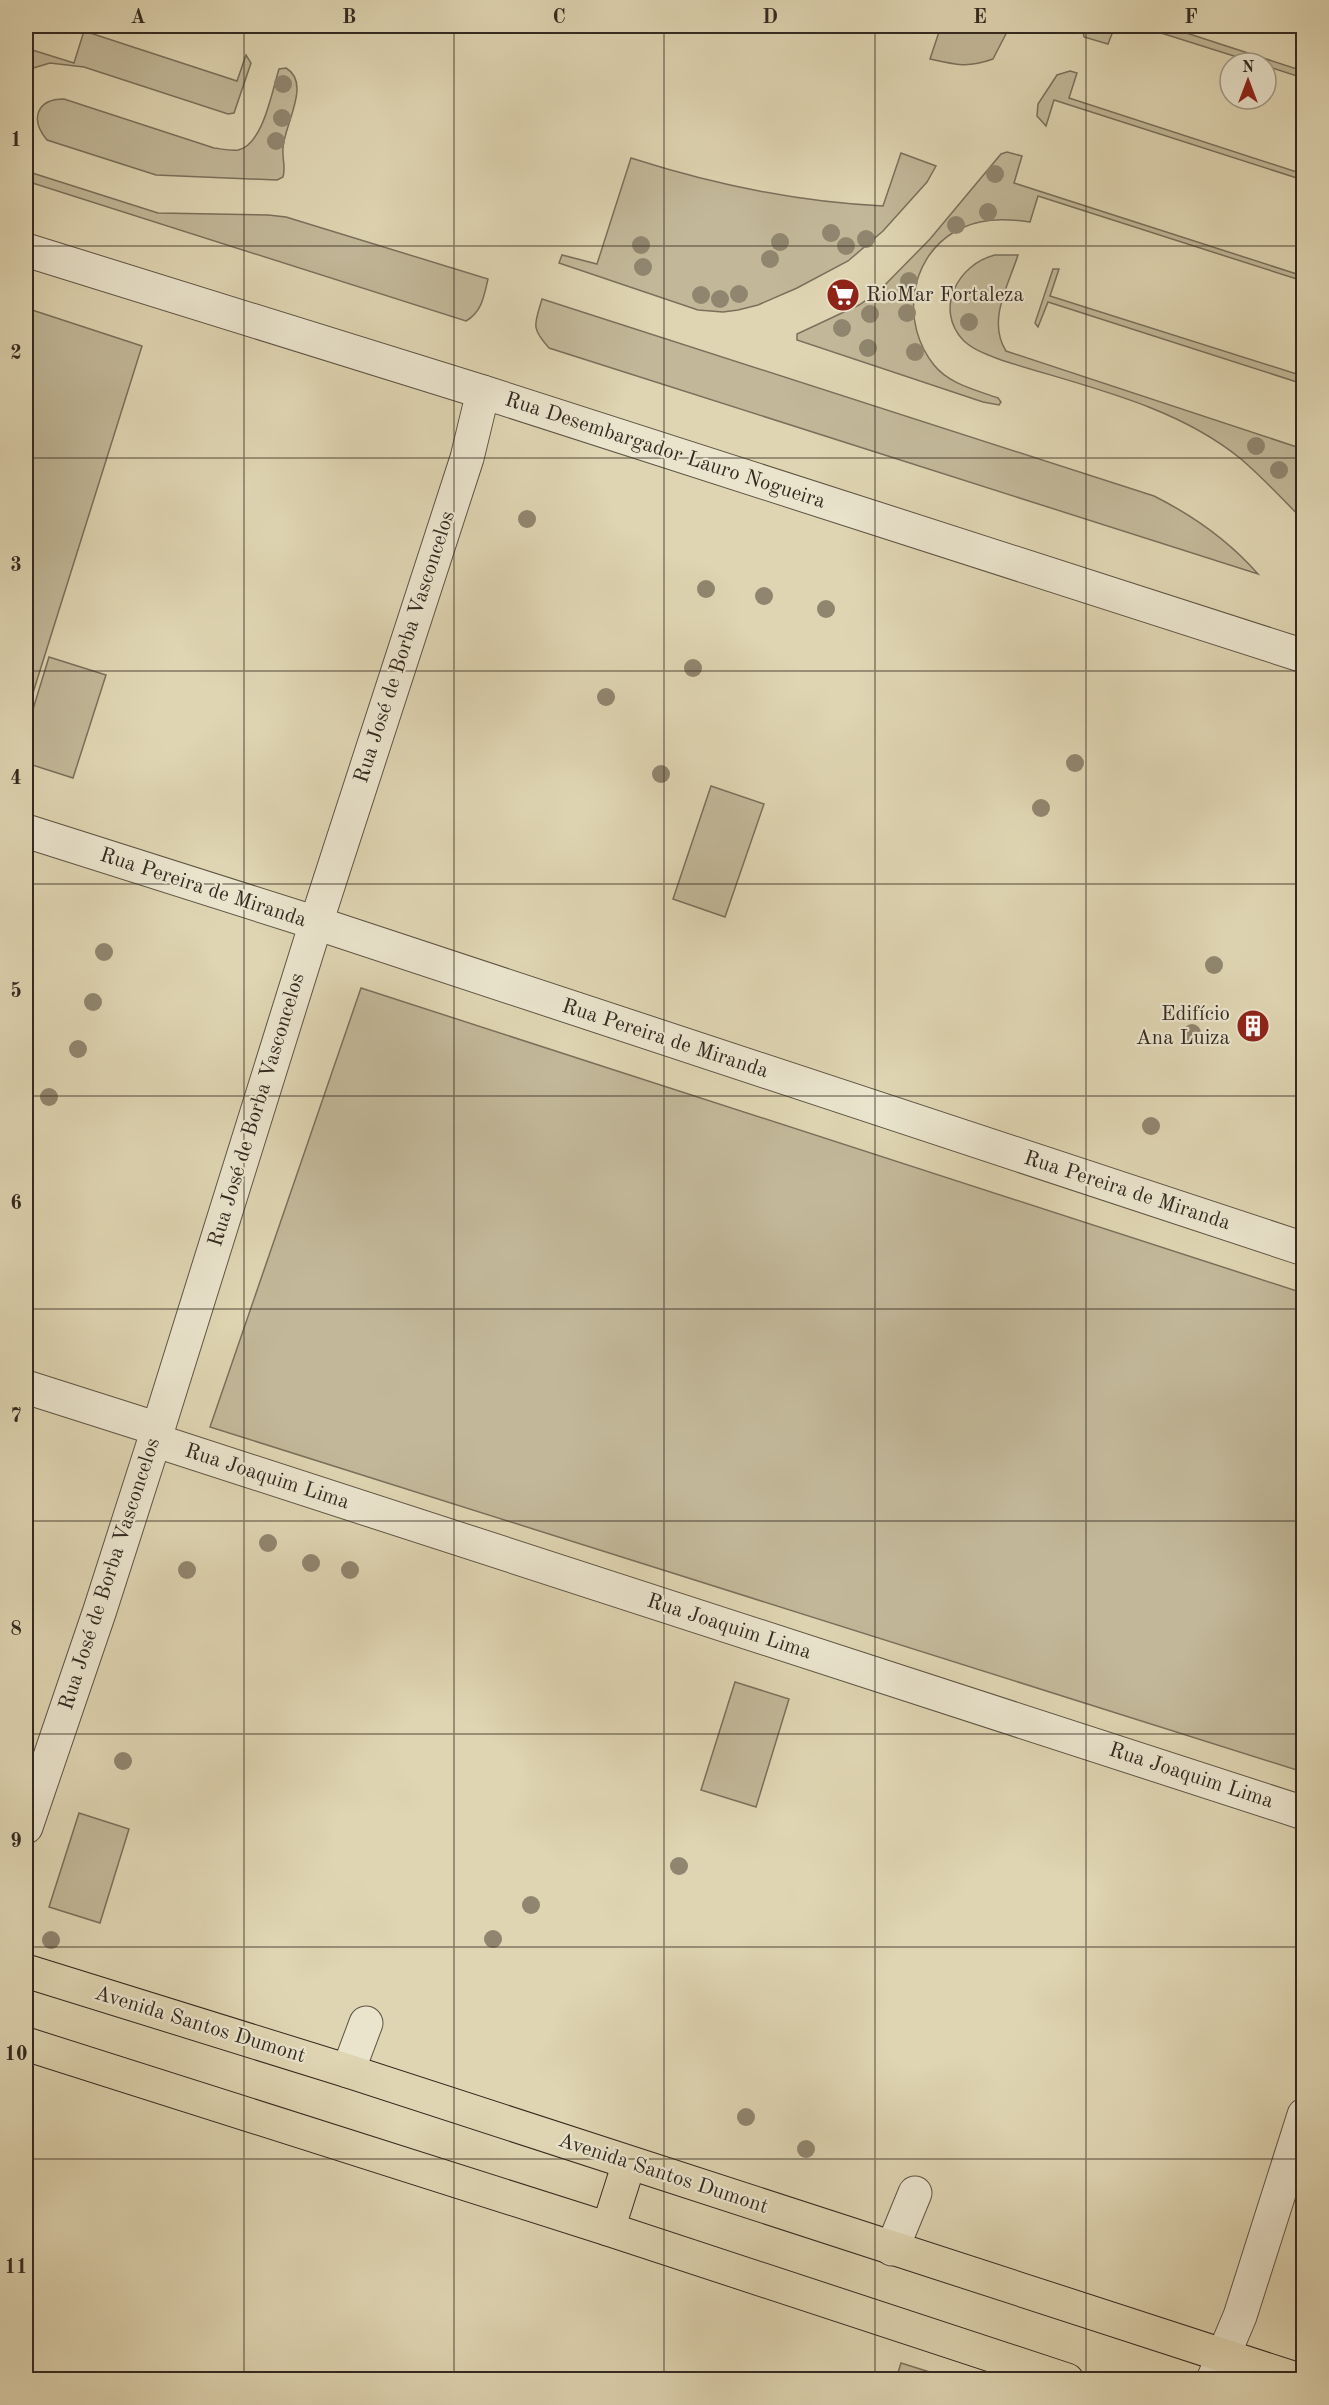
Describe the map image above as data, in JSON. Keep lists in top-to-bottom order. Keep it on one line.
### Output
{"streets":{"main road":["Avenida Santos Dumont"],"street":["Rua Desembargador Lauro Nogueira","Rua José de Borba Vasconcelos","Rua Pereira de Miranda","Rua Joaquim Lima"]},"crossings":[["Rua Desembargador Lauro Nogueira","Rua José de Borba Vasconcelos"],["Rua José de Borba Vasconcelos","Rua Pereira de Miranda"],["Rua José de Borba Vasconcelos","Rua Joaquim Lima"]],"places":{"supermarket":["RioMar Fortaleza"],"building":["Edifício Ana Luiza"]},"north":"top","grid":{"columns":["A","B","C","D","E","F"],"rows":["1","2","3","4","5","6","7","8","9","10","11"]}}
